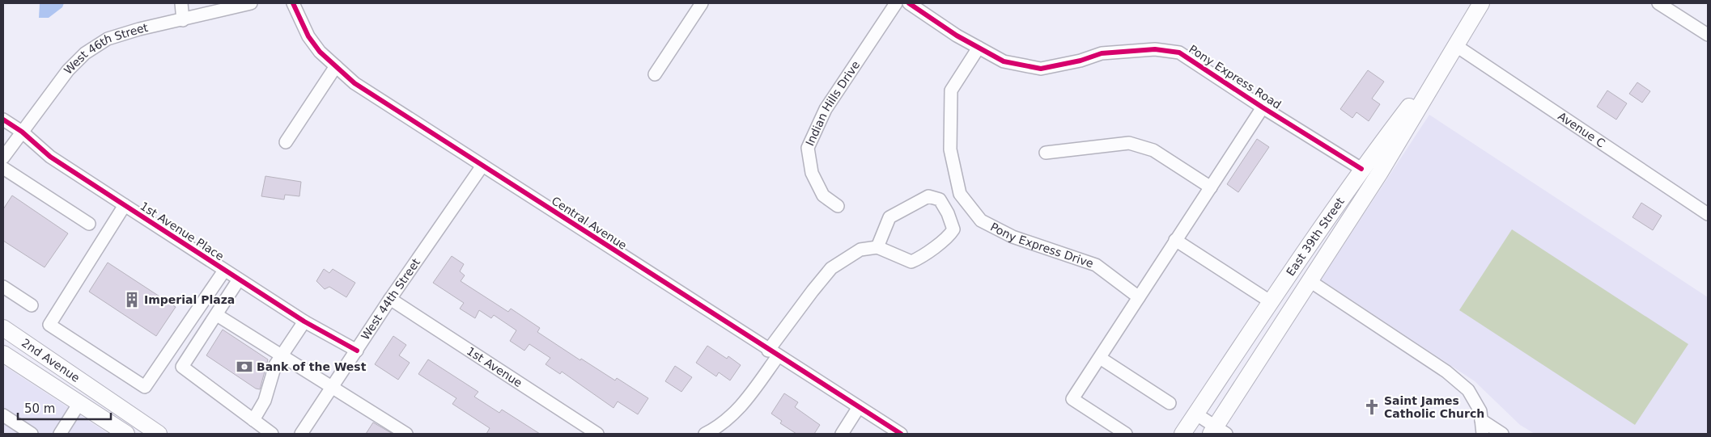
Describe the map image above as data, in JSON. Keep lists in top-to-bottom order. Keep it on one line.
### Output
{"streets":{"main road":["East 39th Street","2nd Avenue"],"street":["West 46th Street","Pony Express Road","Indian Hills Drive","Avenue C","Central Avenue","1st Avenue Place","Pony Express Drive","West 44th Street","1st Avenue"]},"crossings":[["West 46th Street","1st Avenue Place"],["Pony Express Road","East 39th Street"],["Pony Express Road","Pony Express Drive"],["Avenue C","East 39th Street"],["Central Avenue","West 44th Street"],["1st Avenue Place","West 44th Street"],["West 44th Street","1st Avenue"]],"places":{"building":["Imperial Plaza"],"bank":["Bank of the West"],"church":["Saint James Catholic Church"]},"scale_bar":"50 m"}
